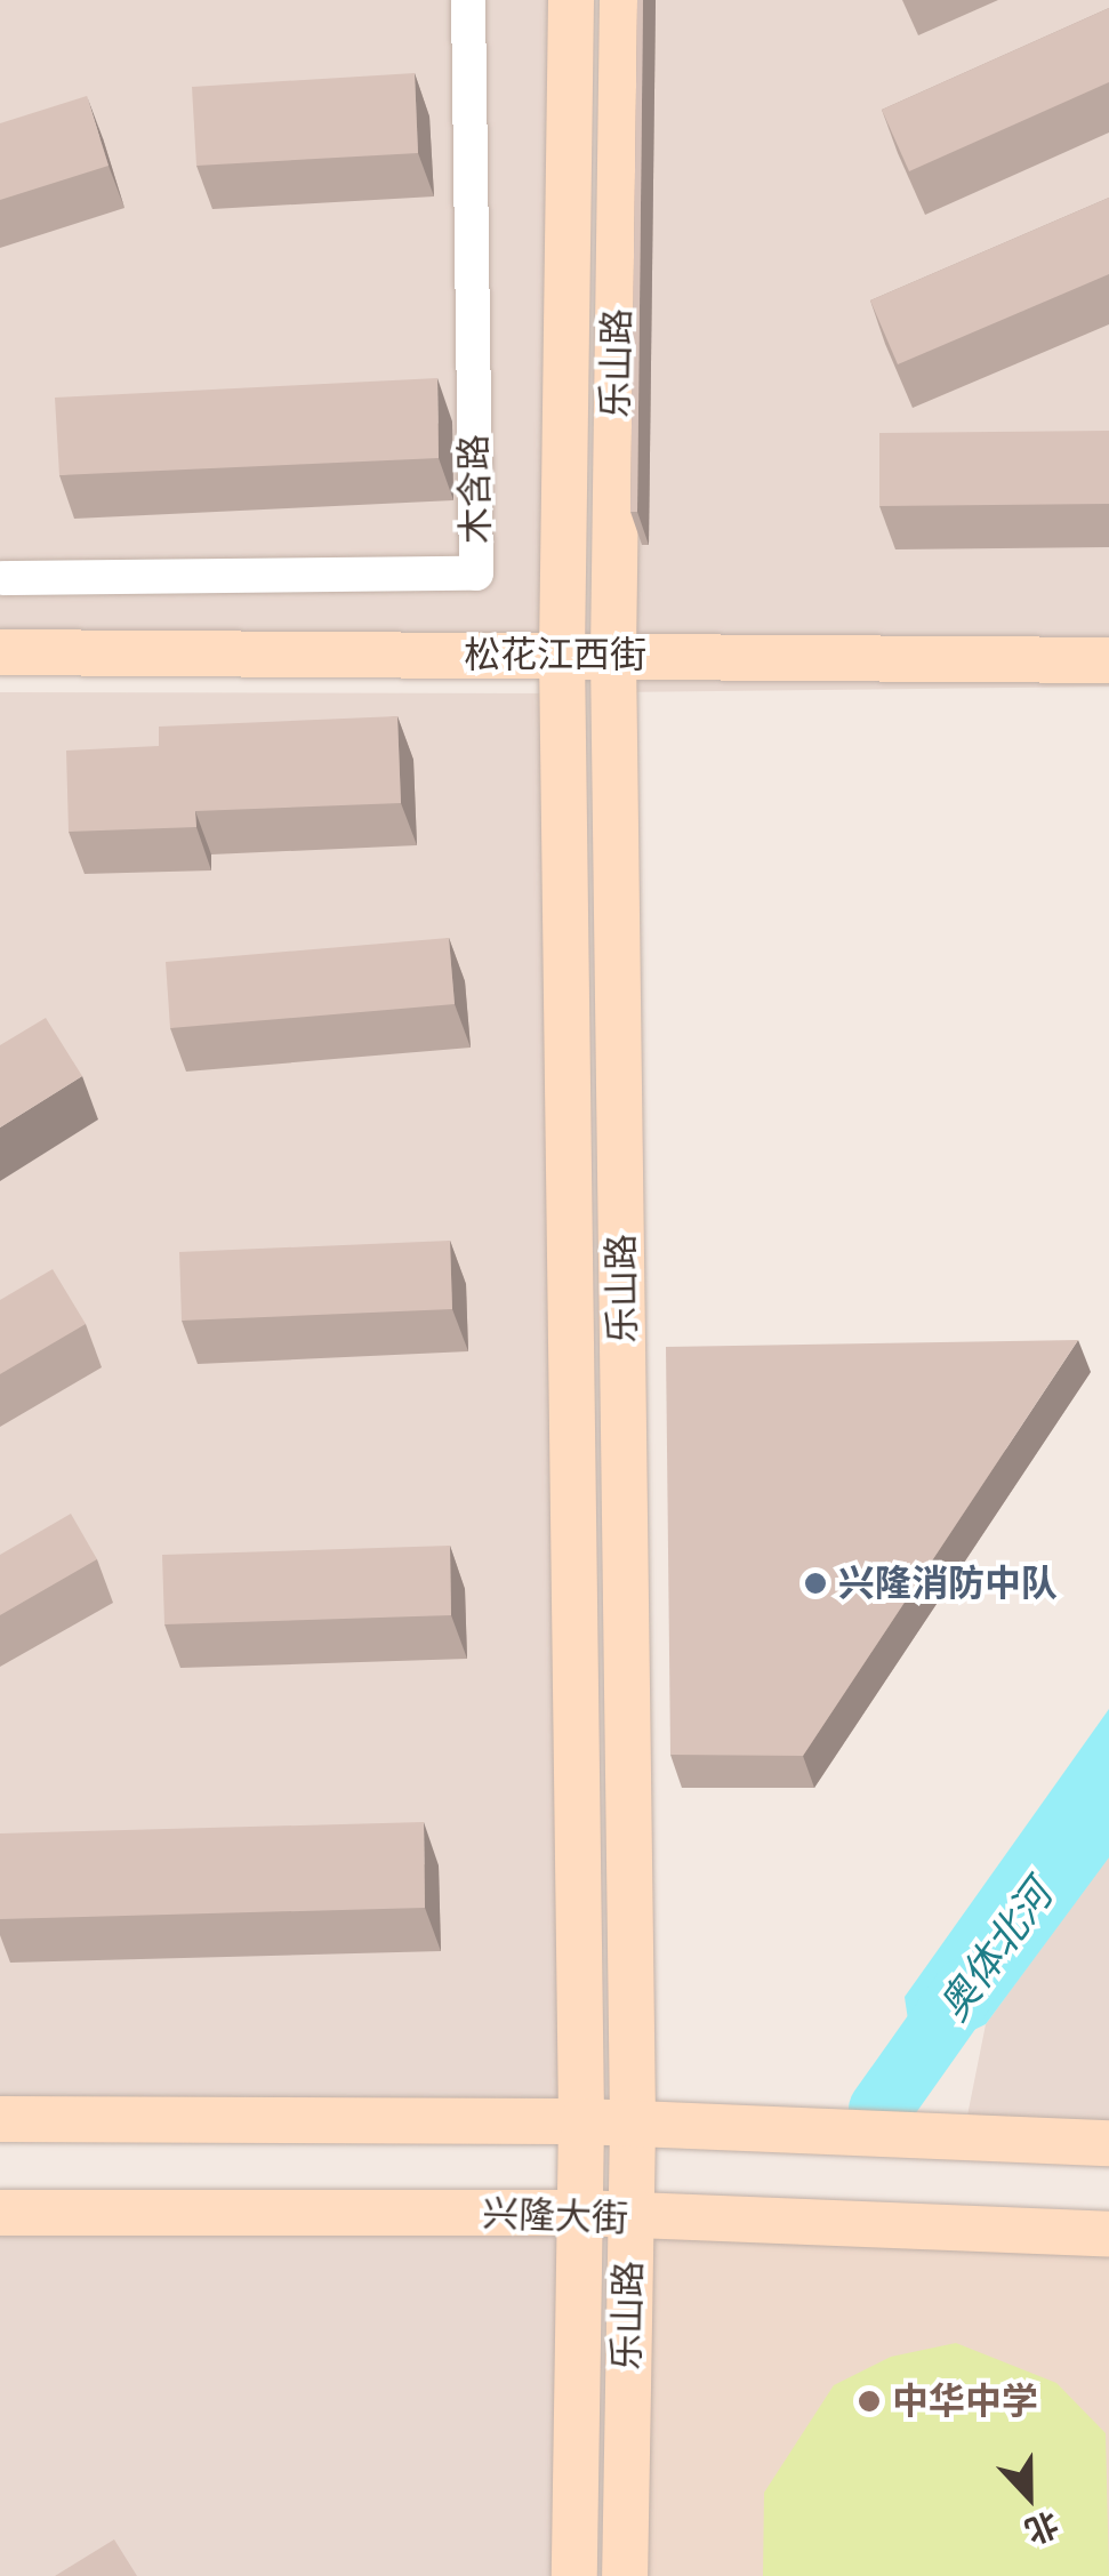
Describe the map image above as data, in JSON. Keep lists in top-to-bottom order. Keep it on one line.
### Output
{"streets":{"street":["乐山路","木含路","松花江西街","兴隆大街"]},"crossings":[["乐山路","松花江西街"],["乐山路","兴隆大街"]],"water":["奥体北河"],"places":["兴隆消防中队","中华中学"],"north":"bottom"}
